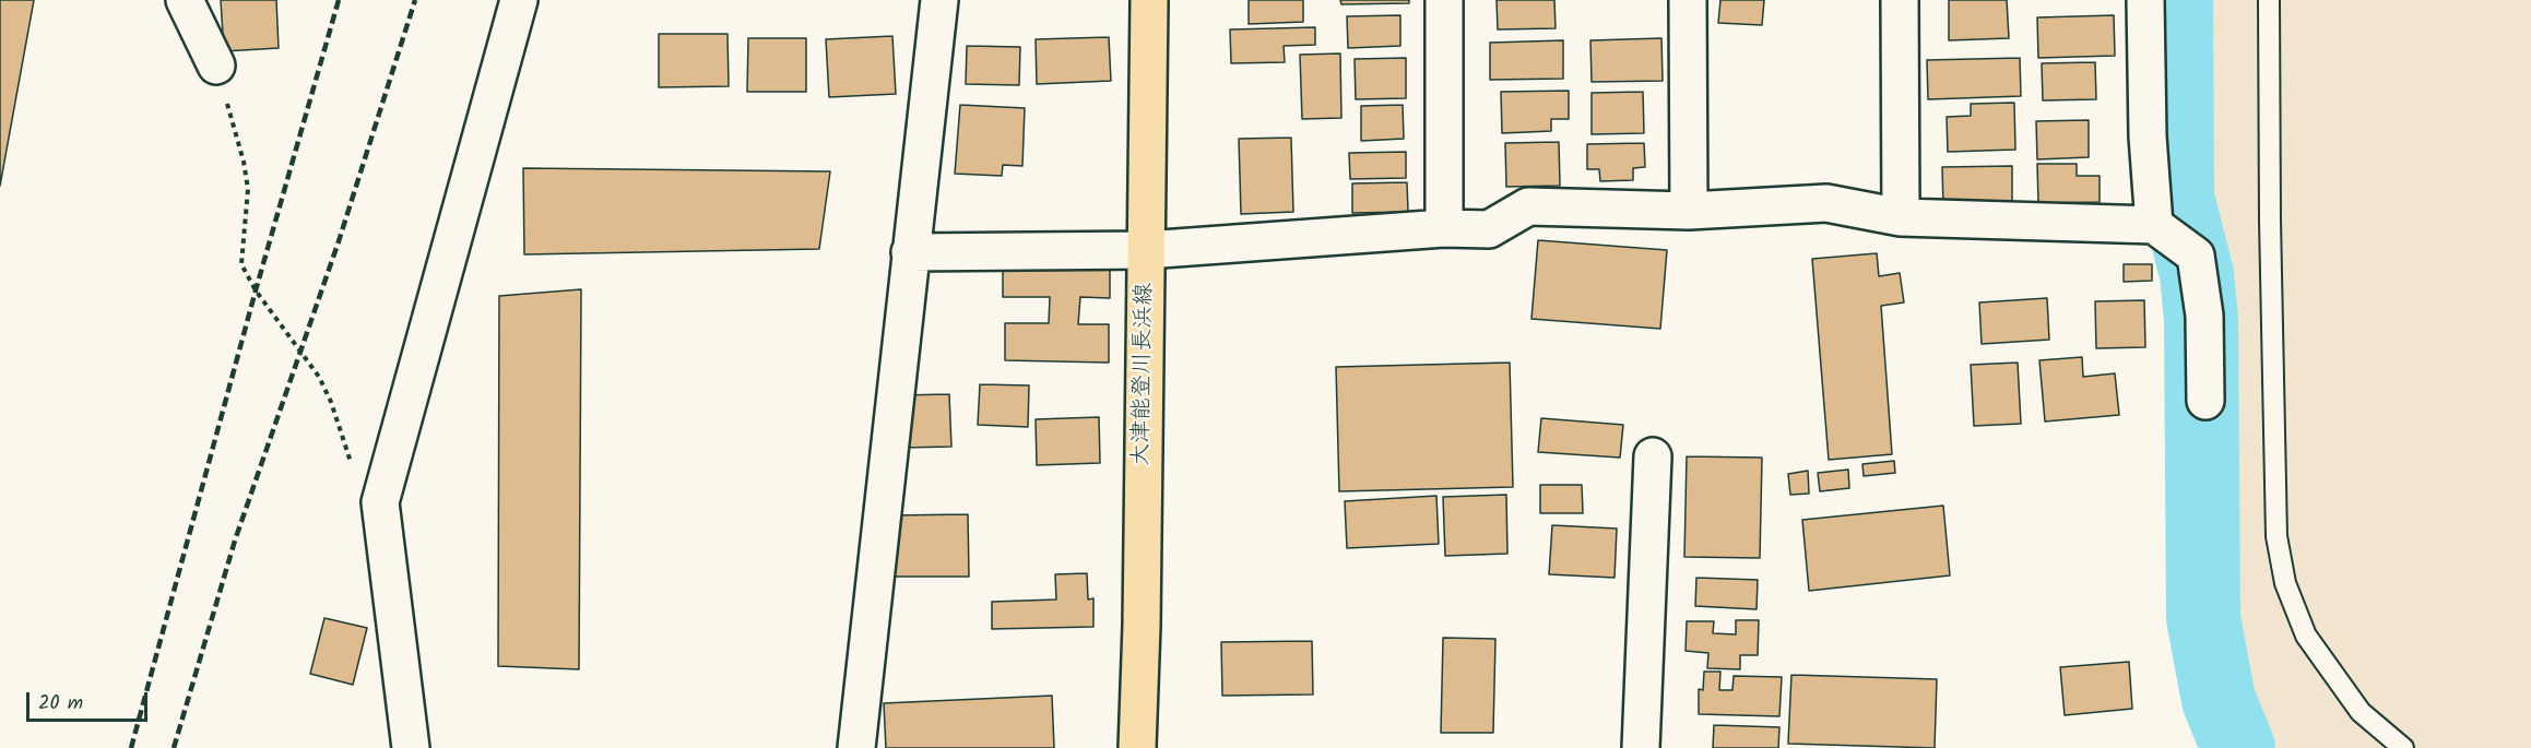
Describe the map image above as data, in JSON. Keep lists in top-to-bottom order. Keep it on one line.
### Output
{"streets":{"main road":["大津能登川長浜線"]},"scale_bar":"20 m"}
